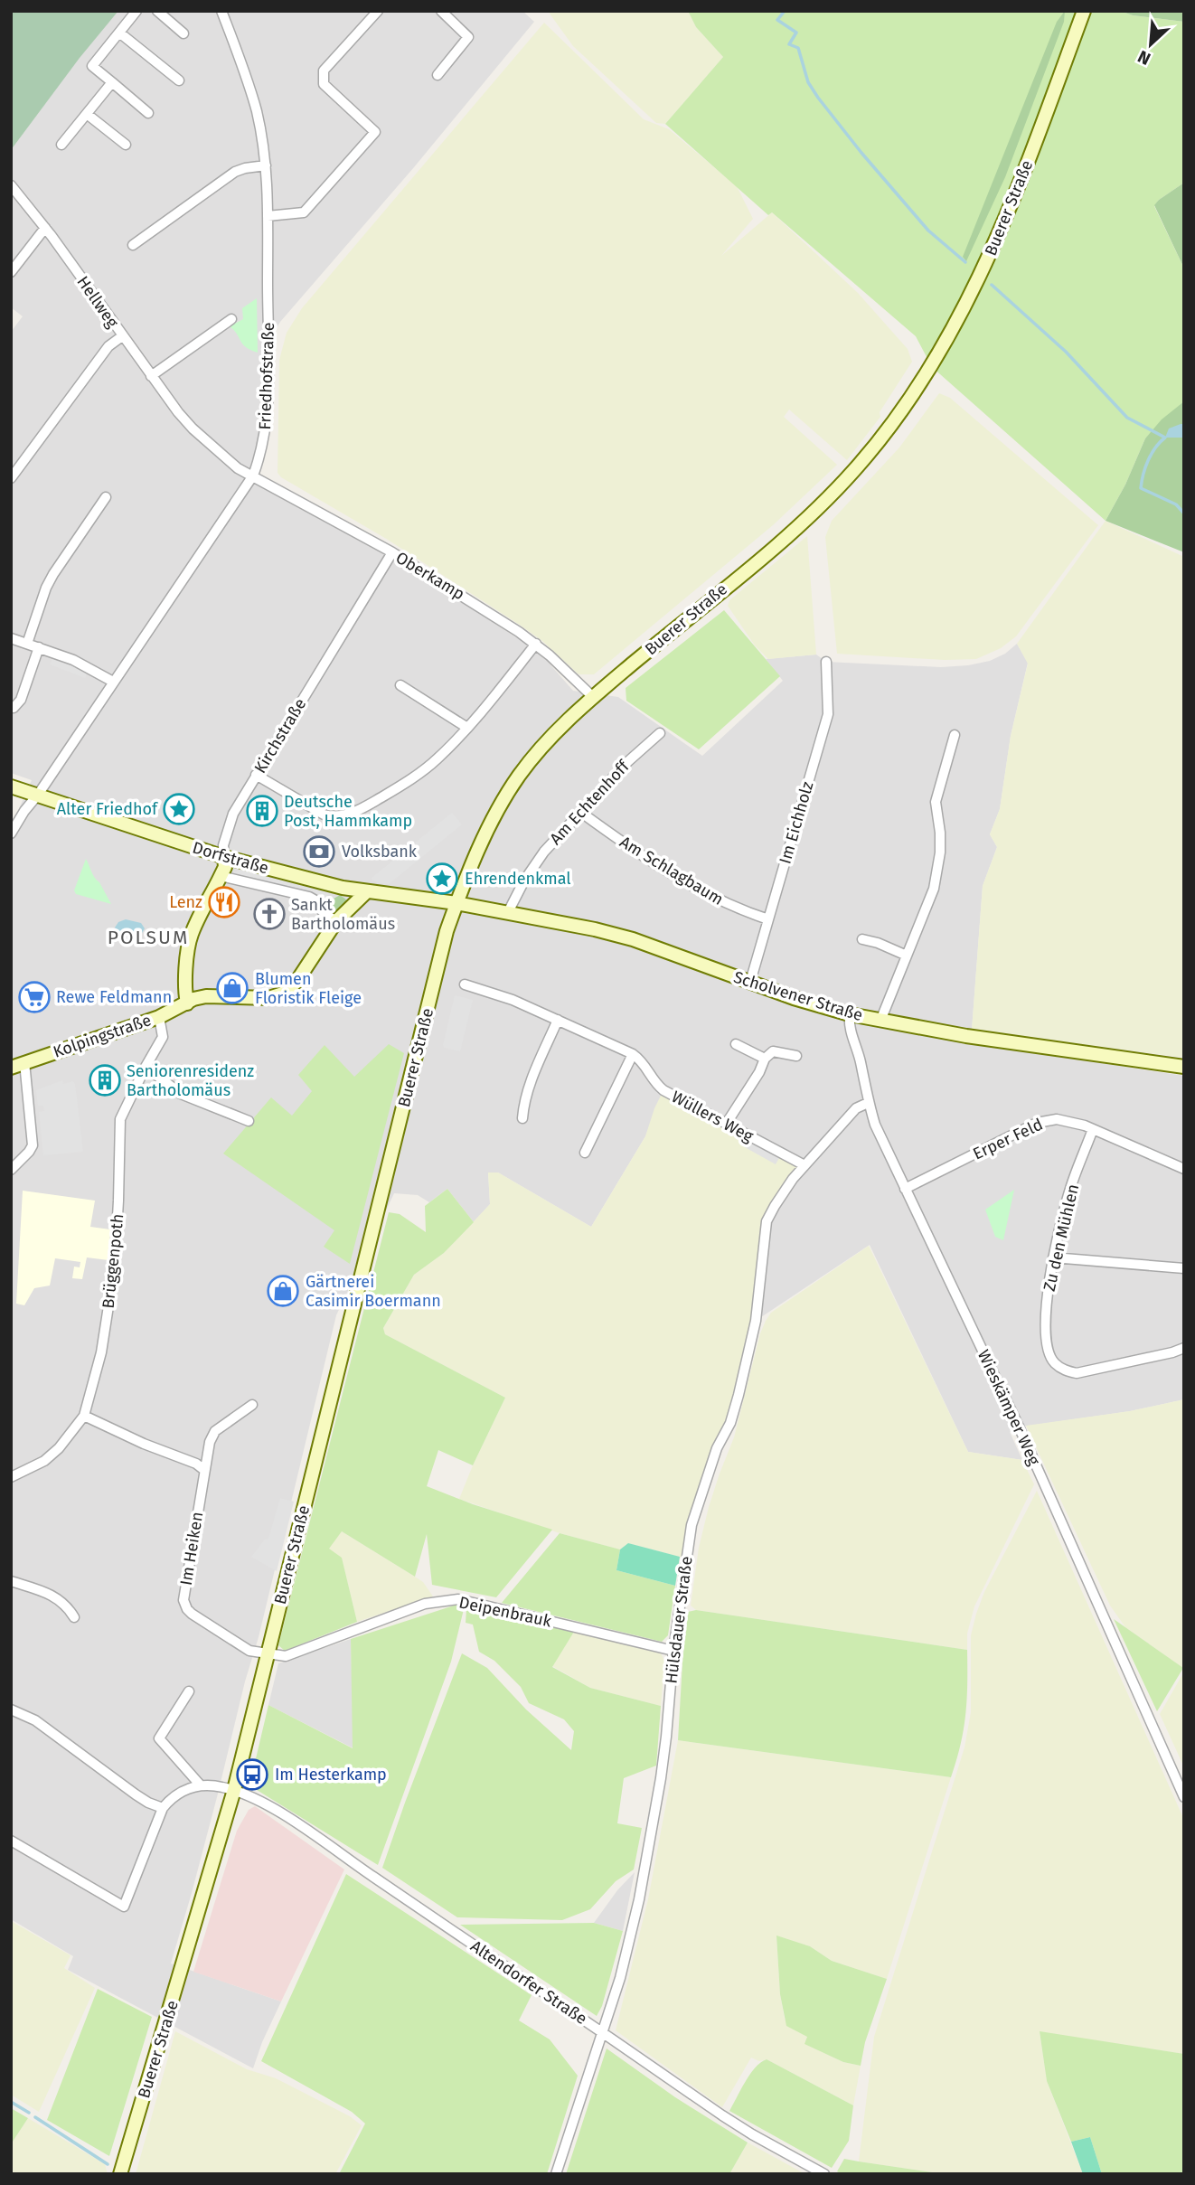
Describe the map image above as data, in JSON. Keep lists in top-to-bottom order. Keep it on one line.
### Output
{"streets":{"main road":["Buerer Straße","Kirchstraße","Dorfstraße","Scholvener Straße","Kolpingstraße"],"street":["Hellweg","Friedhofstraße","Oberkamp","Am Echtenhoff","Im Eichholz","Am Schlagbaum","Wüllers Weg","Erper Feld","Zu den Mühlen","Brüggenpoth","Wieskämper Weg","Im Heiken","Deipenbrauk","Hülsdauer Straße","Altendorfer Straße"]},"crossings":[["Buerer Straße","Oberkamp"],["Buerer Straße","Dorfstraße"],["Buerer Straße","Scholvener Straße"],["Buerer Straße","Im Heiken"],["Buerer Straße","Deipenbrauk"],["Buerer Straße","Altendorfer Straße"],["Hellweg","Friedhofstraße"],["Hellweg","Oberkamp"],["Friedhofstraße","Oberkamp"],["Friedhofstraße","Dorfstraße"],["Oberkamp","Kirchstraße"],["Kirchstraße","Dorfstraße"],["Kirchstraße","Kolpingstraße"],["Am Echtenhoff","Am Schlagbaum"],["Am Echtenhoff","Scholvener Straße"],["Im Eichholz","Am Schlagbaum"],["Im Eichholz","Scholvener Straße"],["Dorfstraße","Scholvener Straße"],["Dorfstraße","Kolpingstraße"],["Scholvener Straße","Wieskämper Weg"],["Kolpingstraße","Brüggenpoth"],["Wüllers Weg","Hülsdauer Straße"],["Erper Feld","Zu den Mühlen"],["Erper Feld","Wieskämper Weg"],["Wieskämper Weg","Hülsdauer Straße"],["Im Heiken","Deipenbrauk"],["Deipenbrauk","Hülsdauer Straße"],["Hülsdauer Straße","Altendorfer Straße"]],"districts":["POLSUM"],"places":{"place":["Alter Friedhof","Ehrendenkmal"],"building":["Deutsche Post, Hammkamp","Seniorenresidenz Bartholomäus"],"bank":["Volksbank"],"restaurant":["Lenz"],"church":["Sankt Bartholomäus"],"shop":["Blumen Floristik Fleige","Gärtnerei Casimir Boermann"],"supermarket":["Rewe Feldmann"],"bus stop":["Im Hesterkamp"]},"north":"bottom left"}
